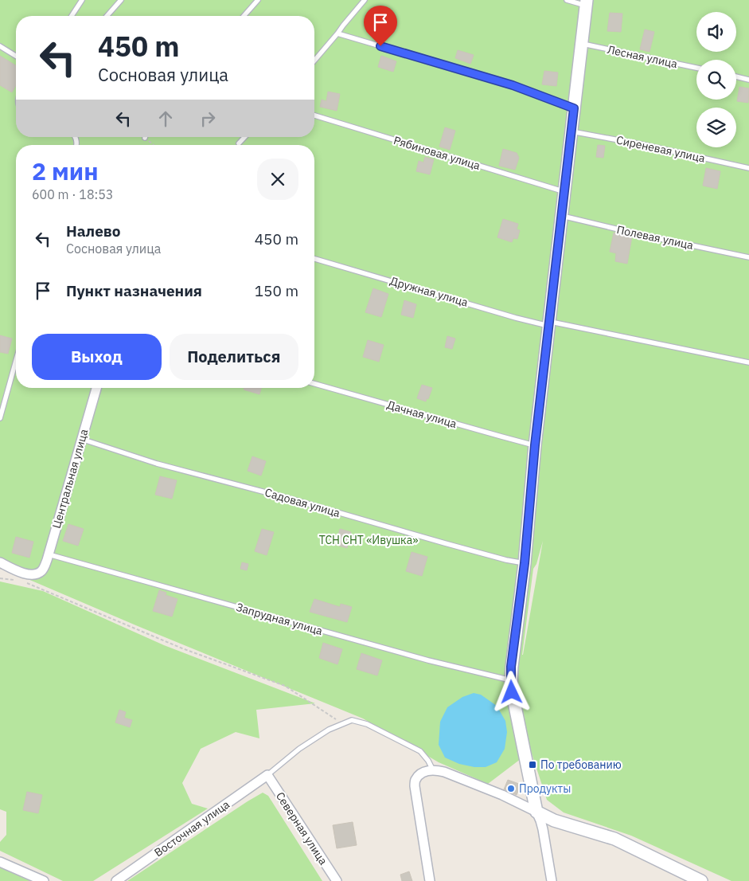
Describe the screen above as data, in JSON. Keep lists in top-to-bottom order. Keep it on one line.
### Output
{"streets":{"street":["Центральная улица","Восточная улица","Северная улица"],"lane":["Лесная улица","Сиреневая улица","Рябиновая улица","Полевая улица","Дружная улица","Дачная улица","Садовая улица","Запрудная улица"]},"crossings":[["Центральная улица","Садовая улица"],["Центральная улица","Запрудная улица"],["Восточная улица","Северная улица"]],"parks":["ТСН СНТ «Ивушка»"],"places":{"transit":["По требованию"],"other":["Продукты"]},"page":{"turn":["450 m","Сосновая улица"],"heading":["2 мин","600 m · 18:53"],"list":[{"name":"Налево","note":"Сосновая улица","value":"450 m"},{"name":"Пункт назначения","value":"150 m"}],"buttons":["Выход","Поделиться"]}}
